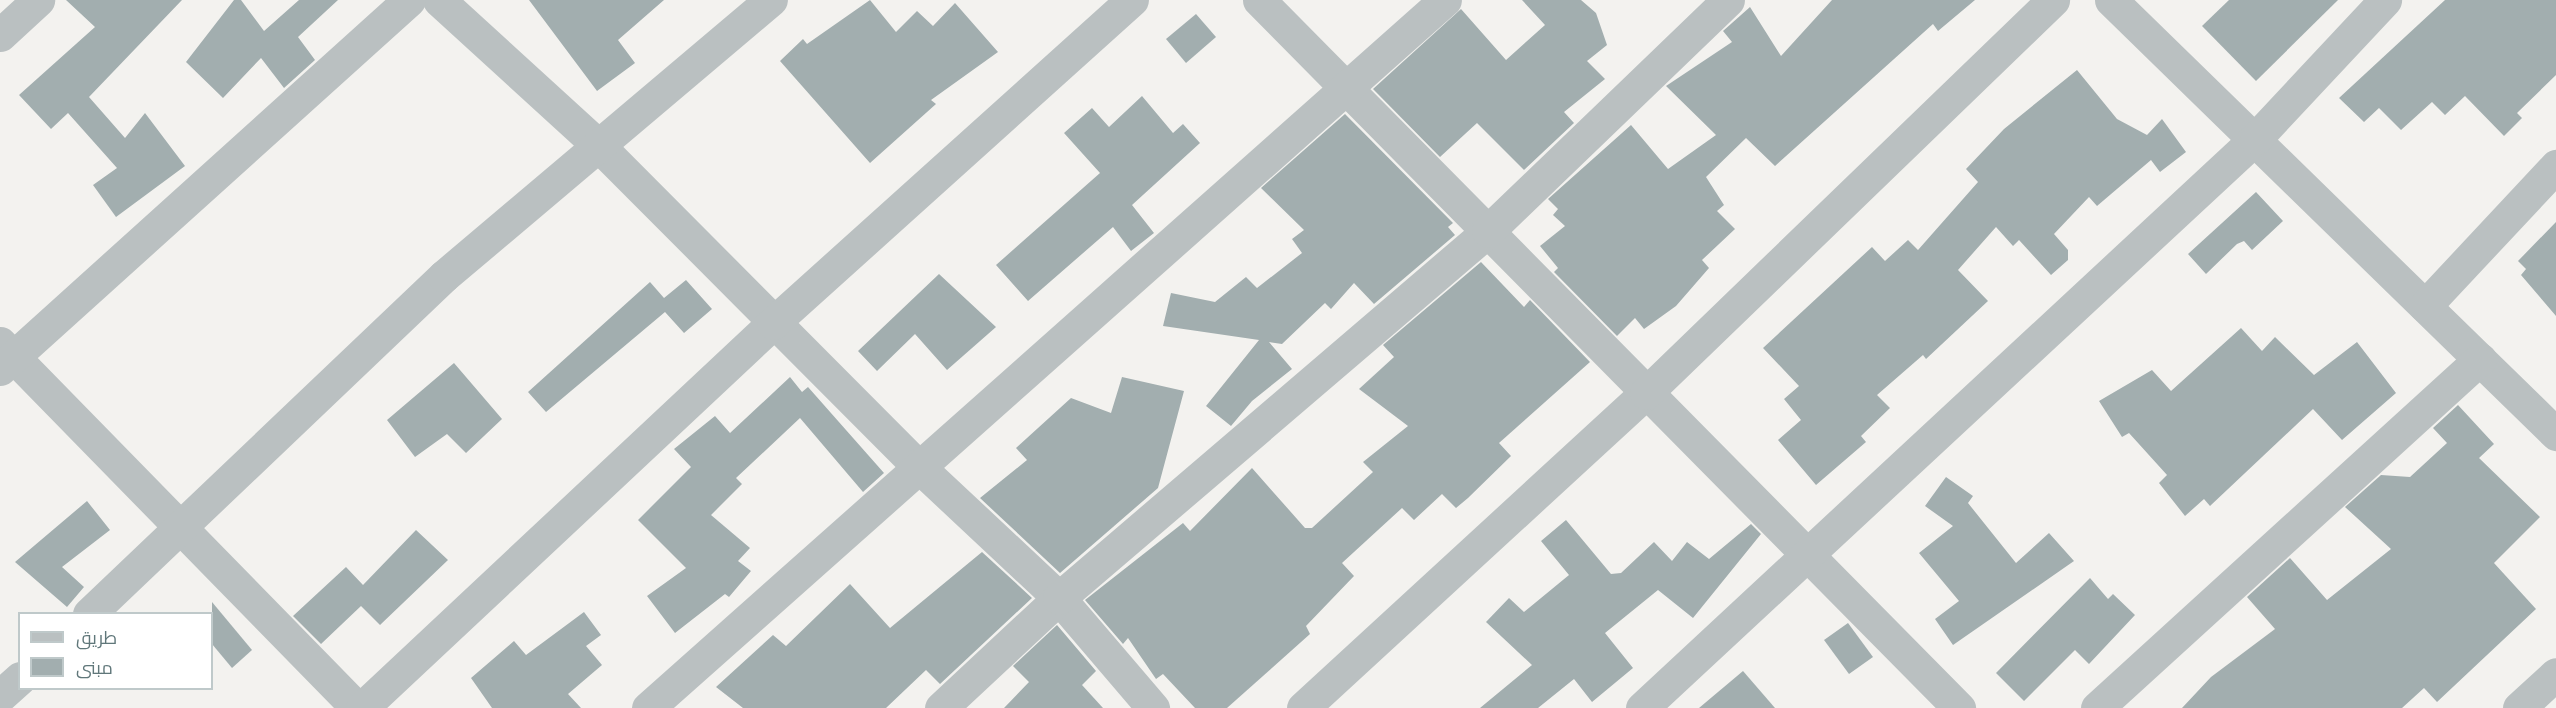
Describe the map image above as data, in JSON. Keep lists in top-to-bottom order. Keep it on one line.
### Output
{"legend":["طريق","مبنى"]}
